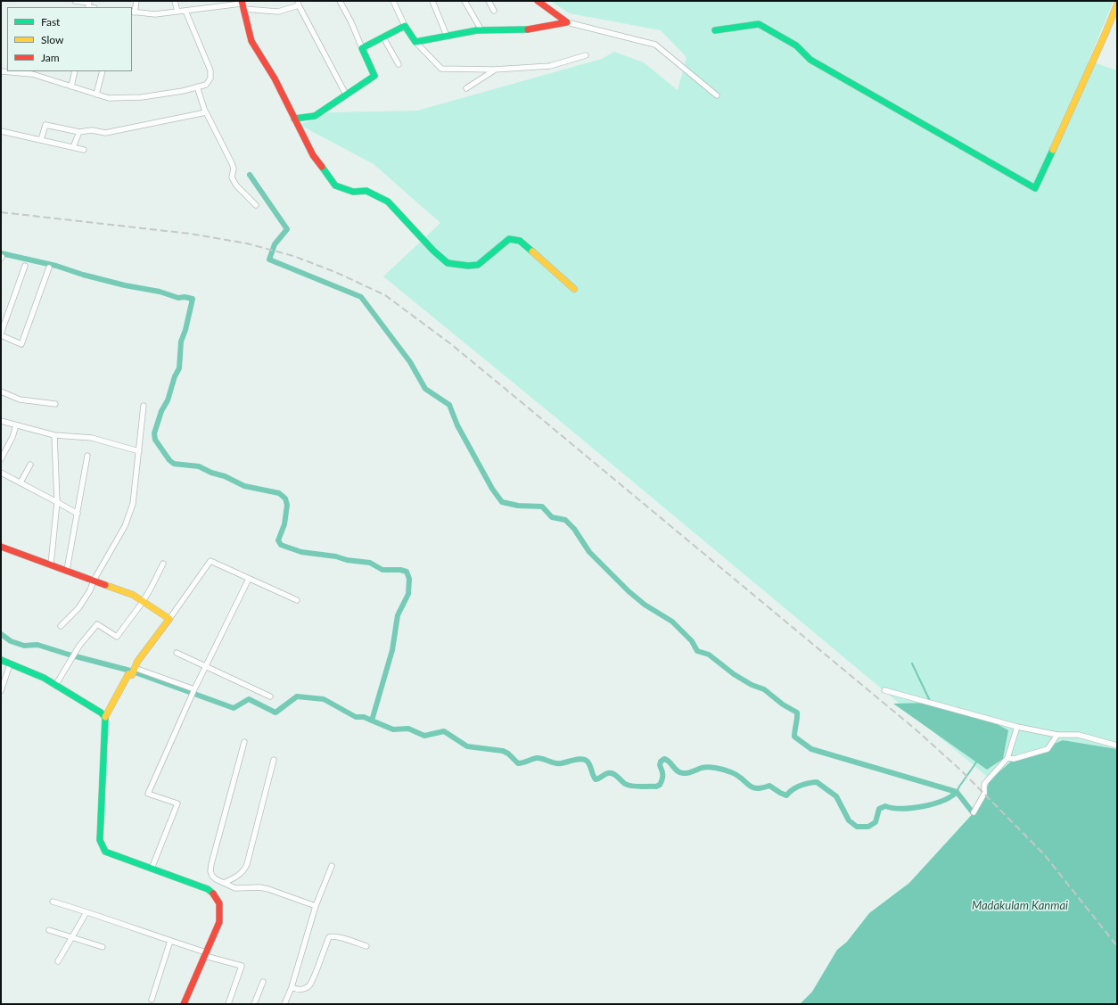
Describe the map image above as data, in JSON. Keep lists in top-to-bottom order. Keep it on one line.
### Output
{"water":["Madakulam Kanmai"],"legend":["Fast","Slow","Jam"]}
